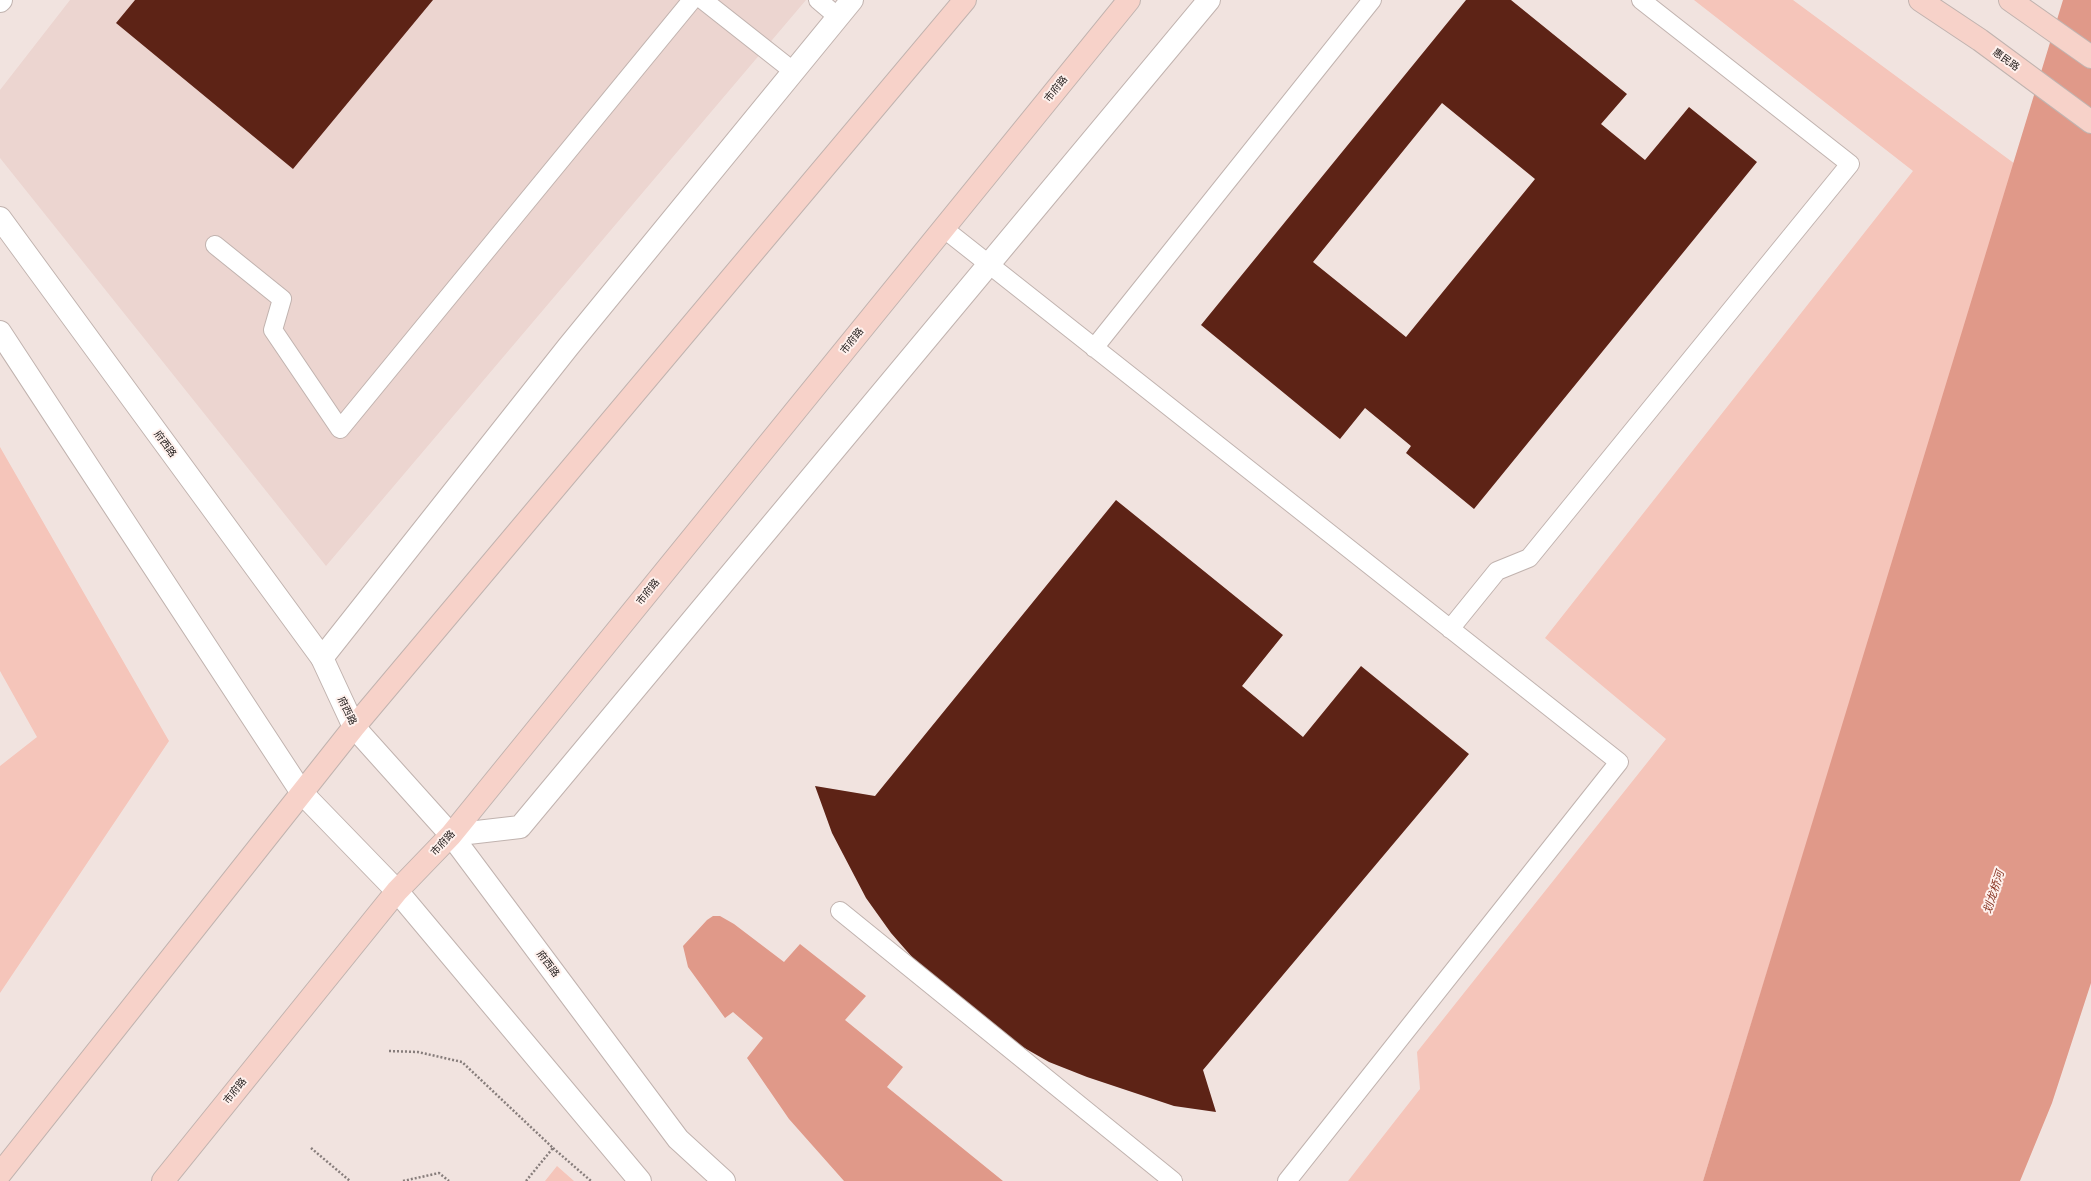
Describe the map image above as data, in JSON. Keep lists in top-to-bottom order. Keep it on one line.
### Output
{"streets":{"main road":["惠民路","市府路"],"street":["府西路"]},"crossings":[["市府路","府西路"]],"water":["划龙桥河"]}
